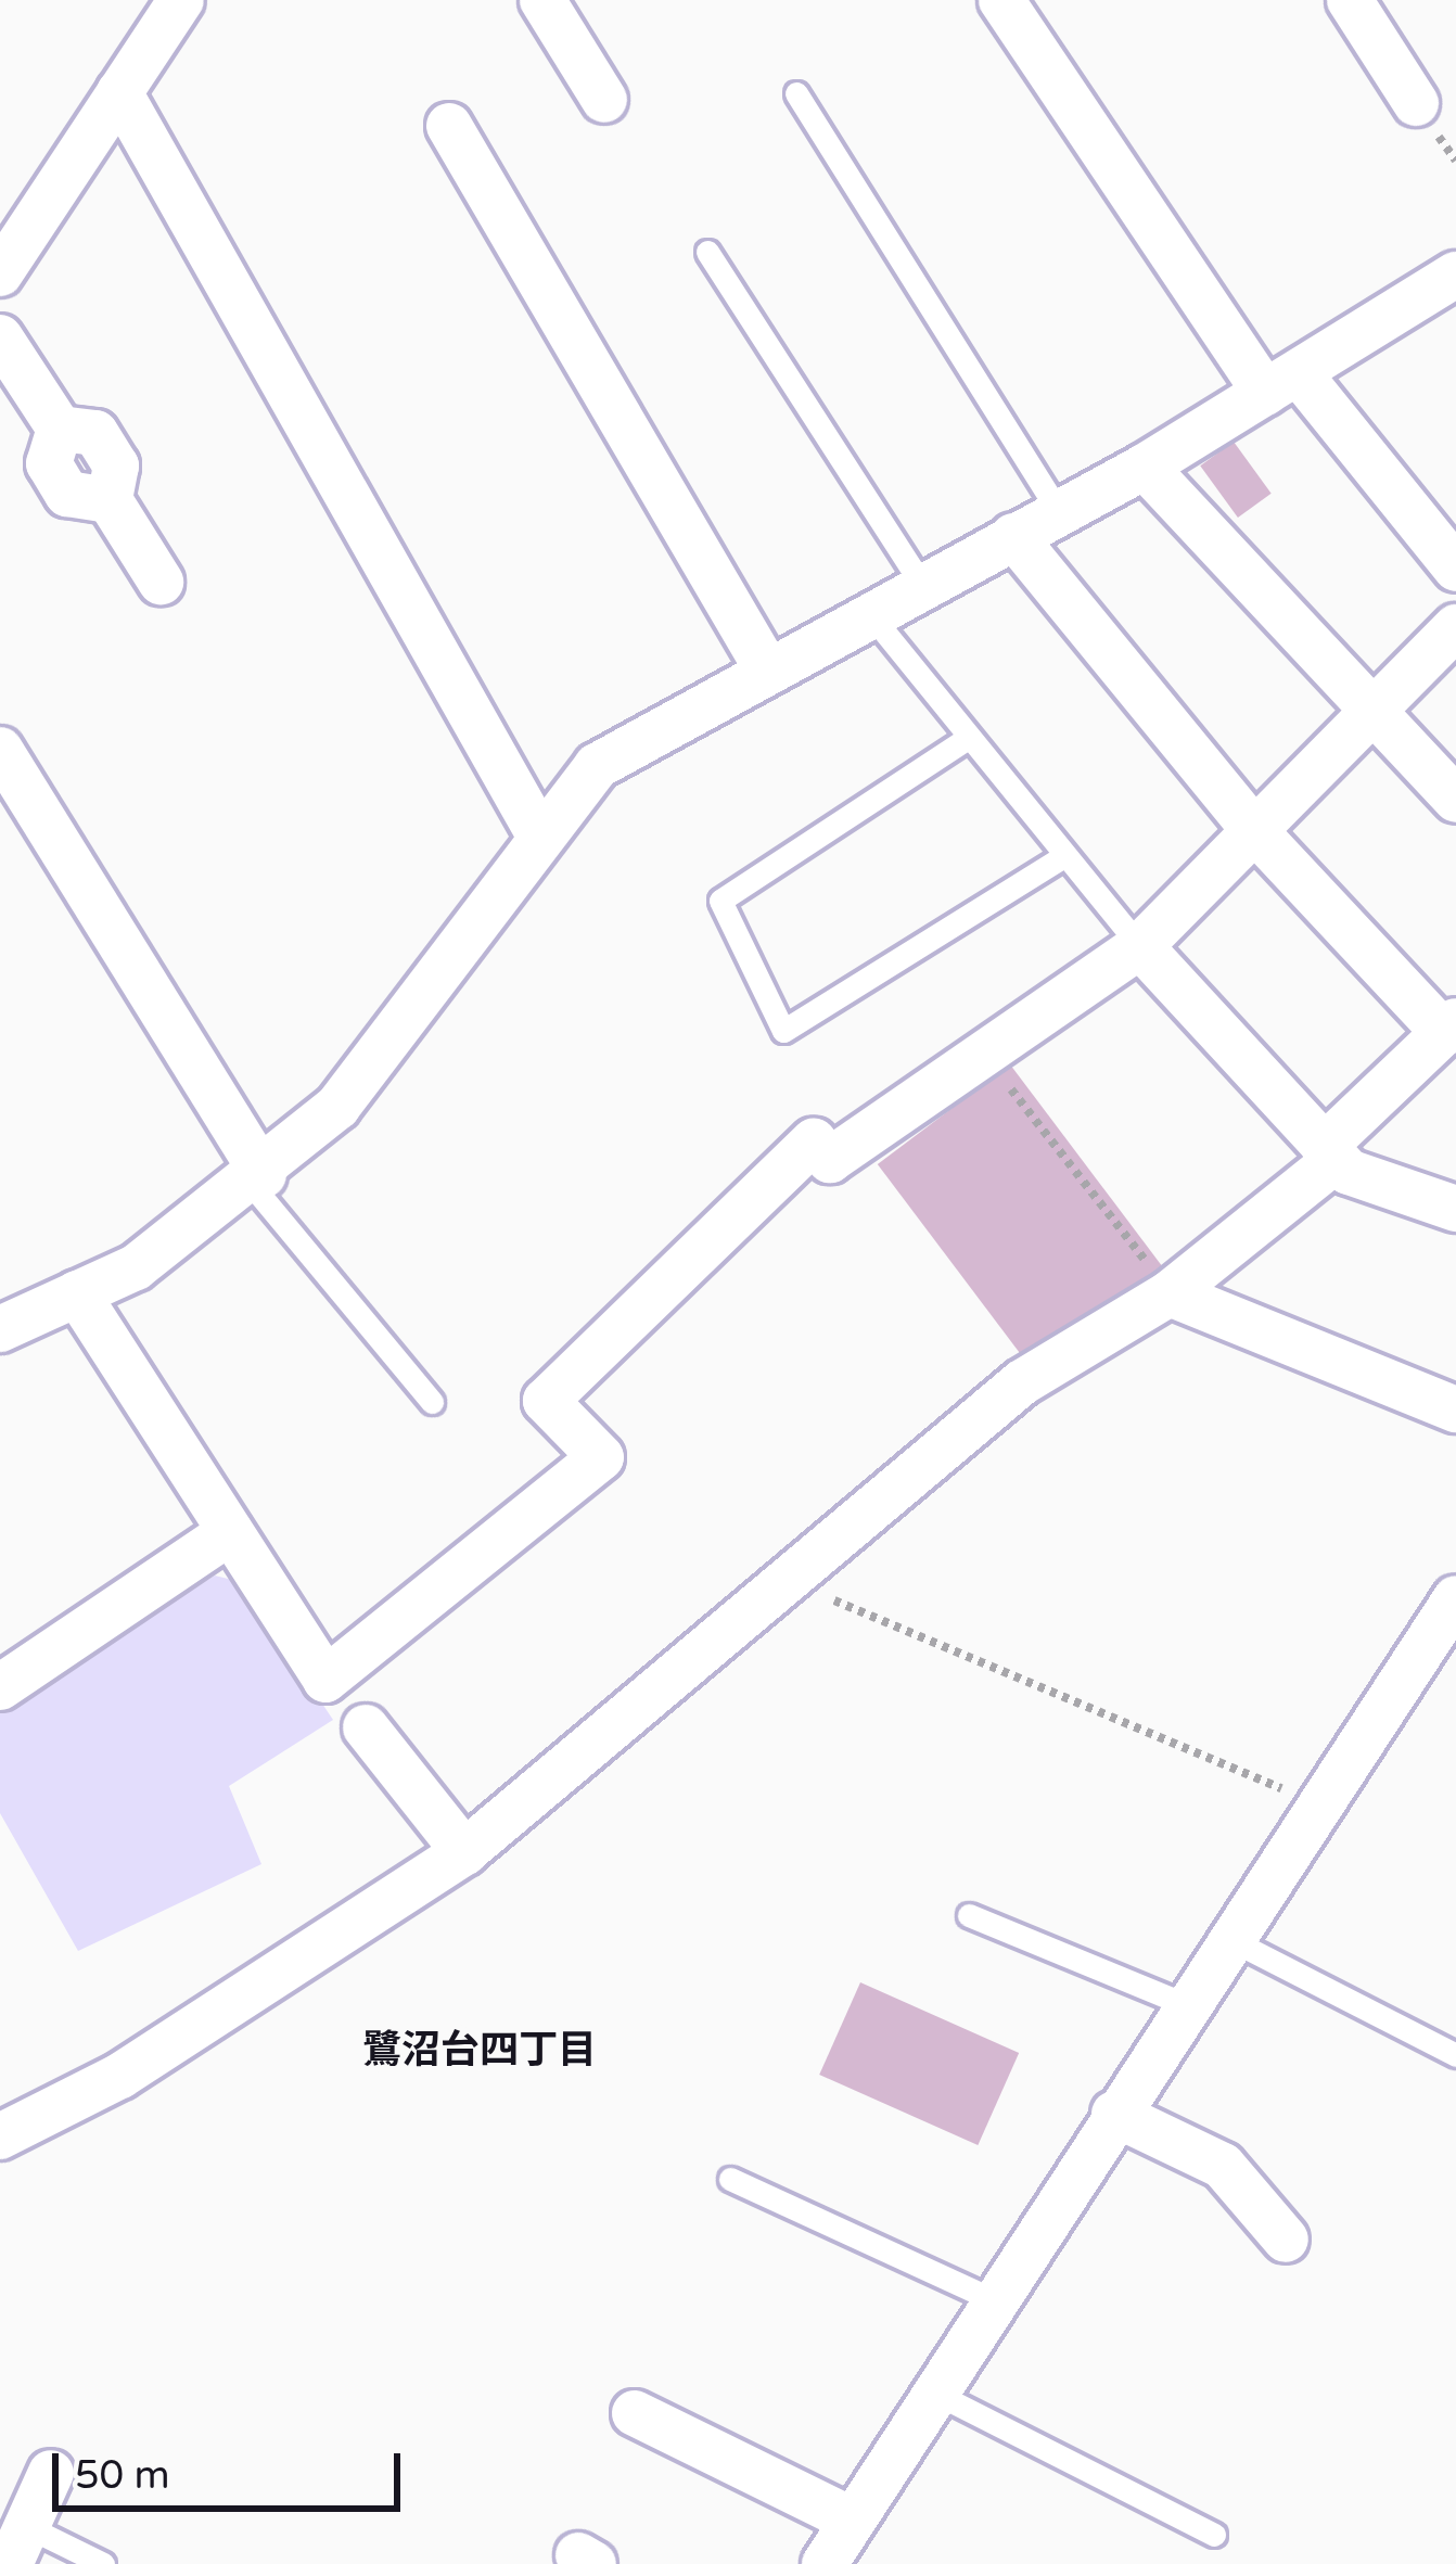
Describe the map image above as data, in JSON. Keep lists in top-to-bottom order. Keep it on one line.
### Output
{"districts":["鷺沼台四丁目"],"scale_bar":"50 m"}
